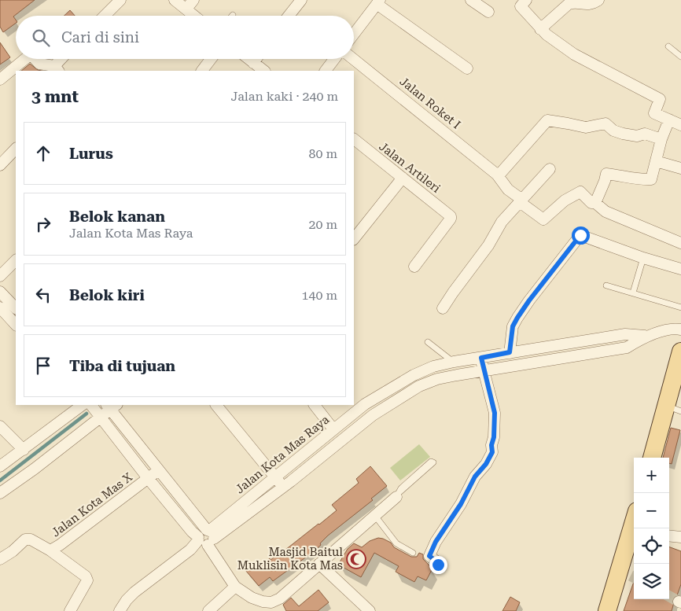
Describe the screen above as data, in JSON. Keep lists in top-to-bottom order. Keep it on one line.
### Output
{"streets":{"street":["Jalan Roket I","Jalan Artileri","Jalan Kota Mas Raya","Jalan Kota Mas X"]},"places":{"mosque":["Masjid Baitul Muklisin Kota Mas"]},"page":{"search":"Cari di sini","heading":["3 mnt","Jalan kaki · 240 m"],"list":[["Lurus","80 m"],["Belok kanan","Jalan Kota Mas Raya","20 m"],["Belok kiri","140 m"],"Tiba di tujuan"],"map_buttons":["+","−"]}}
